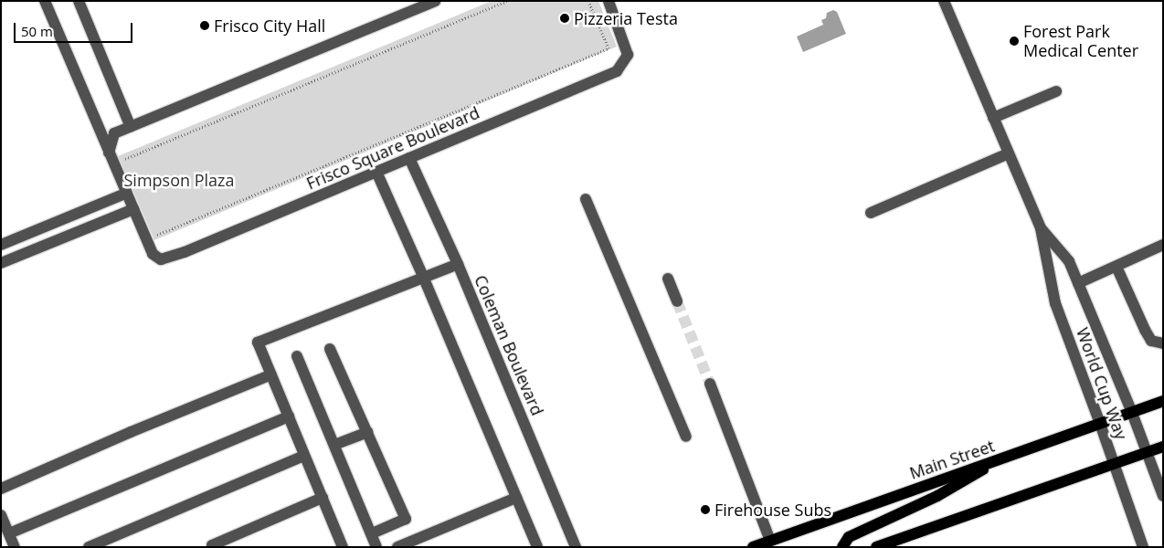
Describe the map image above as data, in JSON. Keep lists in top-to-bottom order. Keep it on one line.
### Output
{"streets":{"main road":["Main Street"],"street":["Frisco Square Boulevard","Coleman Boulevard","World Cup Way"]},"crossings":[["Frisco Square Boulevard","Coleman Boulevard"],["World Cup Way","Main Street"]],"parks":["Simpson Plaza"],"places":["Pizzeria Testa","Frisco City Hall","Forest Park Medical Center","Firehouse Subs"],"scale_bar":"50 m"}
